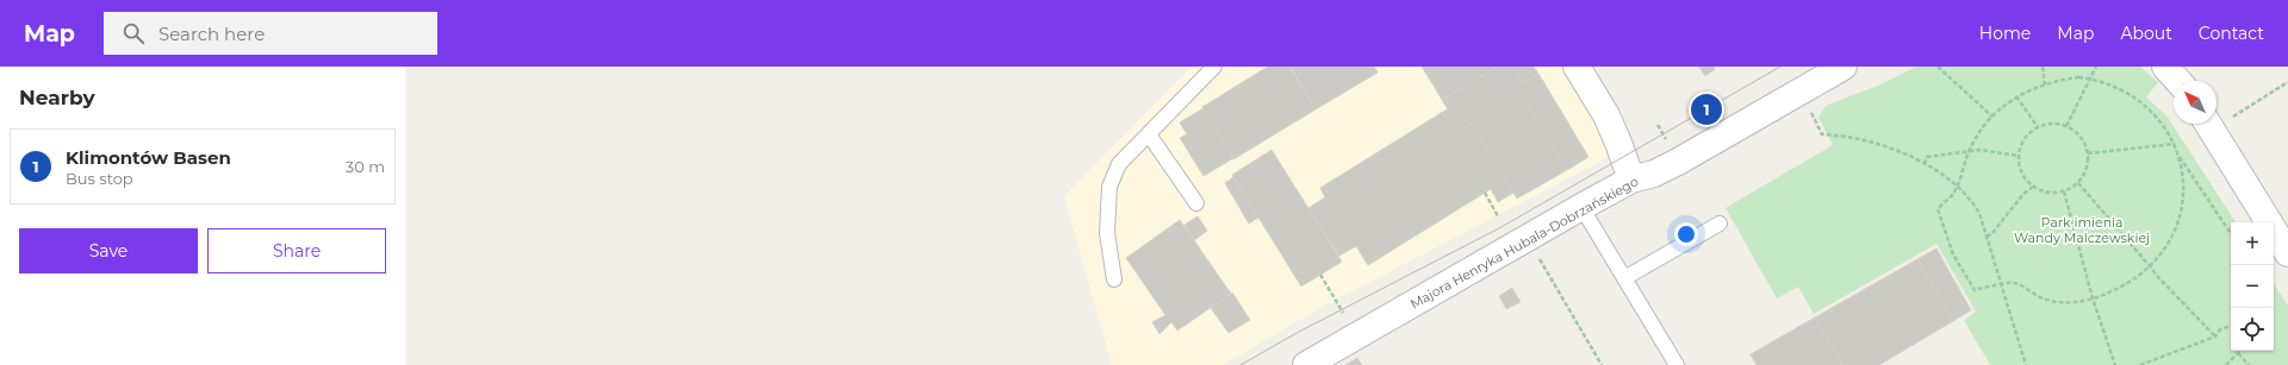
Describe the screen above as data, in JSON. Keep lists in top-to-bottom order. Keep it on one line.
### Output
{"streets":{"street":["Majora Henryka Hubala-Dobrzańskiego"]},"parks":["Park imienia Wandy Malczewskiej"],"north":"top left","page":{"header":"Map","search":"Search here","nav":["Home","Map","About","Contact"],"heading":"Nearby","pins":"1","list":[{"mark":"1","name":"Klimontów Basen","note":"Bus stop","value":"30 m"}],"buttons":["Save","Share"],"map_buttons":["+","−"]}}
